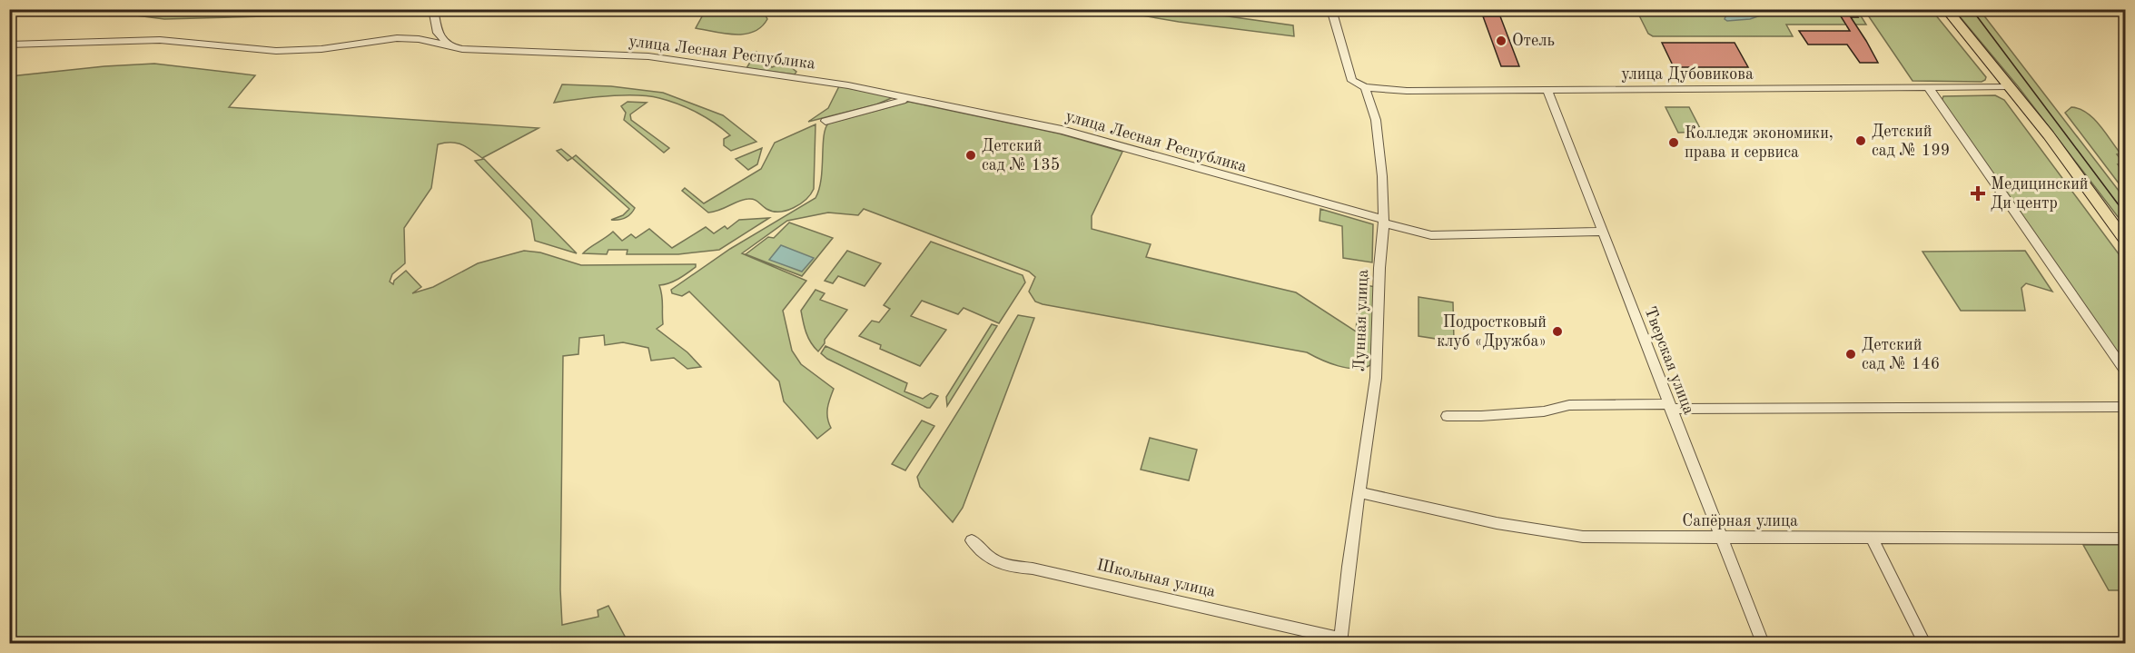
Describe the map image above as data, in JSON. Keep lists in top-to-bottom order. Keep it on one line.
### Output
{"streets":{"street":["улица Лесная Республика","улица Дубовикова","Лунная улица","Тверская улица","Сапёрная улица","Школьная улица"]},"crossings":[["улица Лесная Республика","Лунная улица"],["улица Лесная Республика","Тверская улица"],["улица Дубовикова","Лунная улица"],["улица Дубовикова","Тверская улица"],["Лунная улица","Сапёрная улица"],["Лунная улица","Школьная улица"],["Тверская улица","Сапёрная улица"]],"places":{"other":["Отель","Детский сад № 199","Колледж экономики, права и сервиса","Детский сад № 135","Подростковый клуб «Дружба»","Детский сад № 146"],"health":["Медицинский Ди центр"]}}
